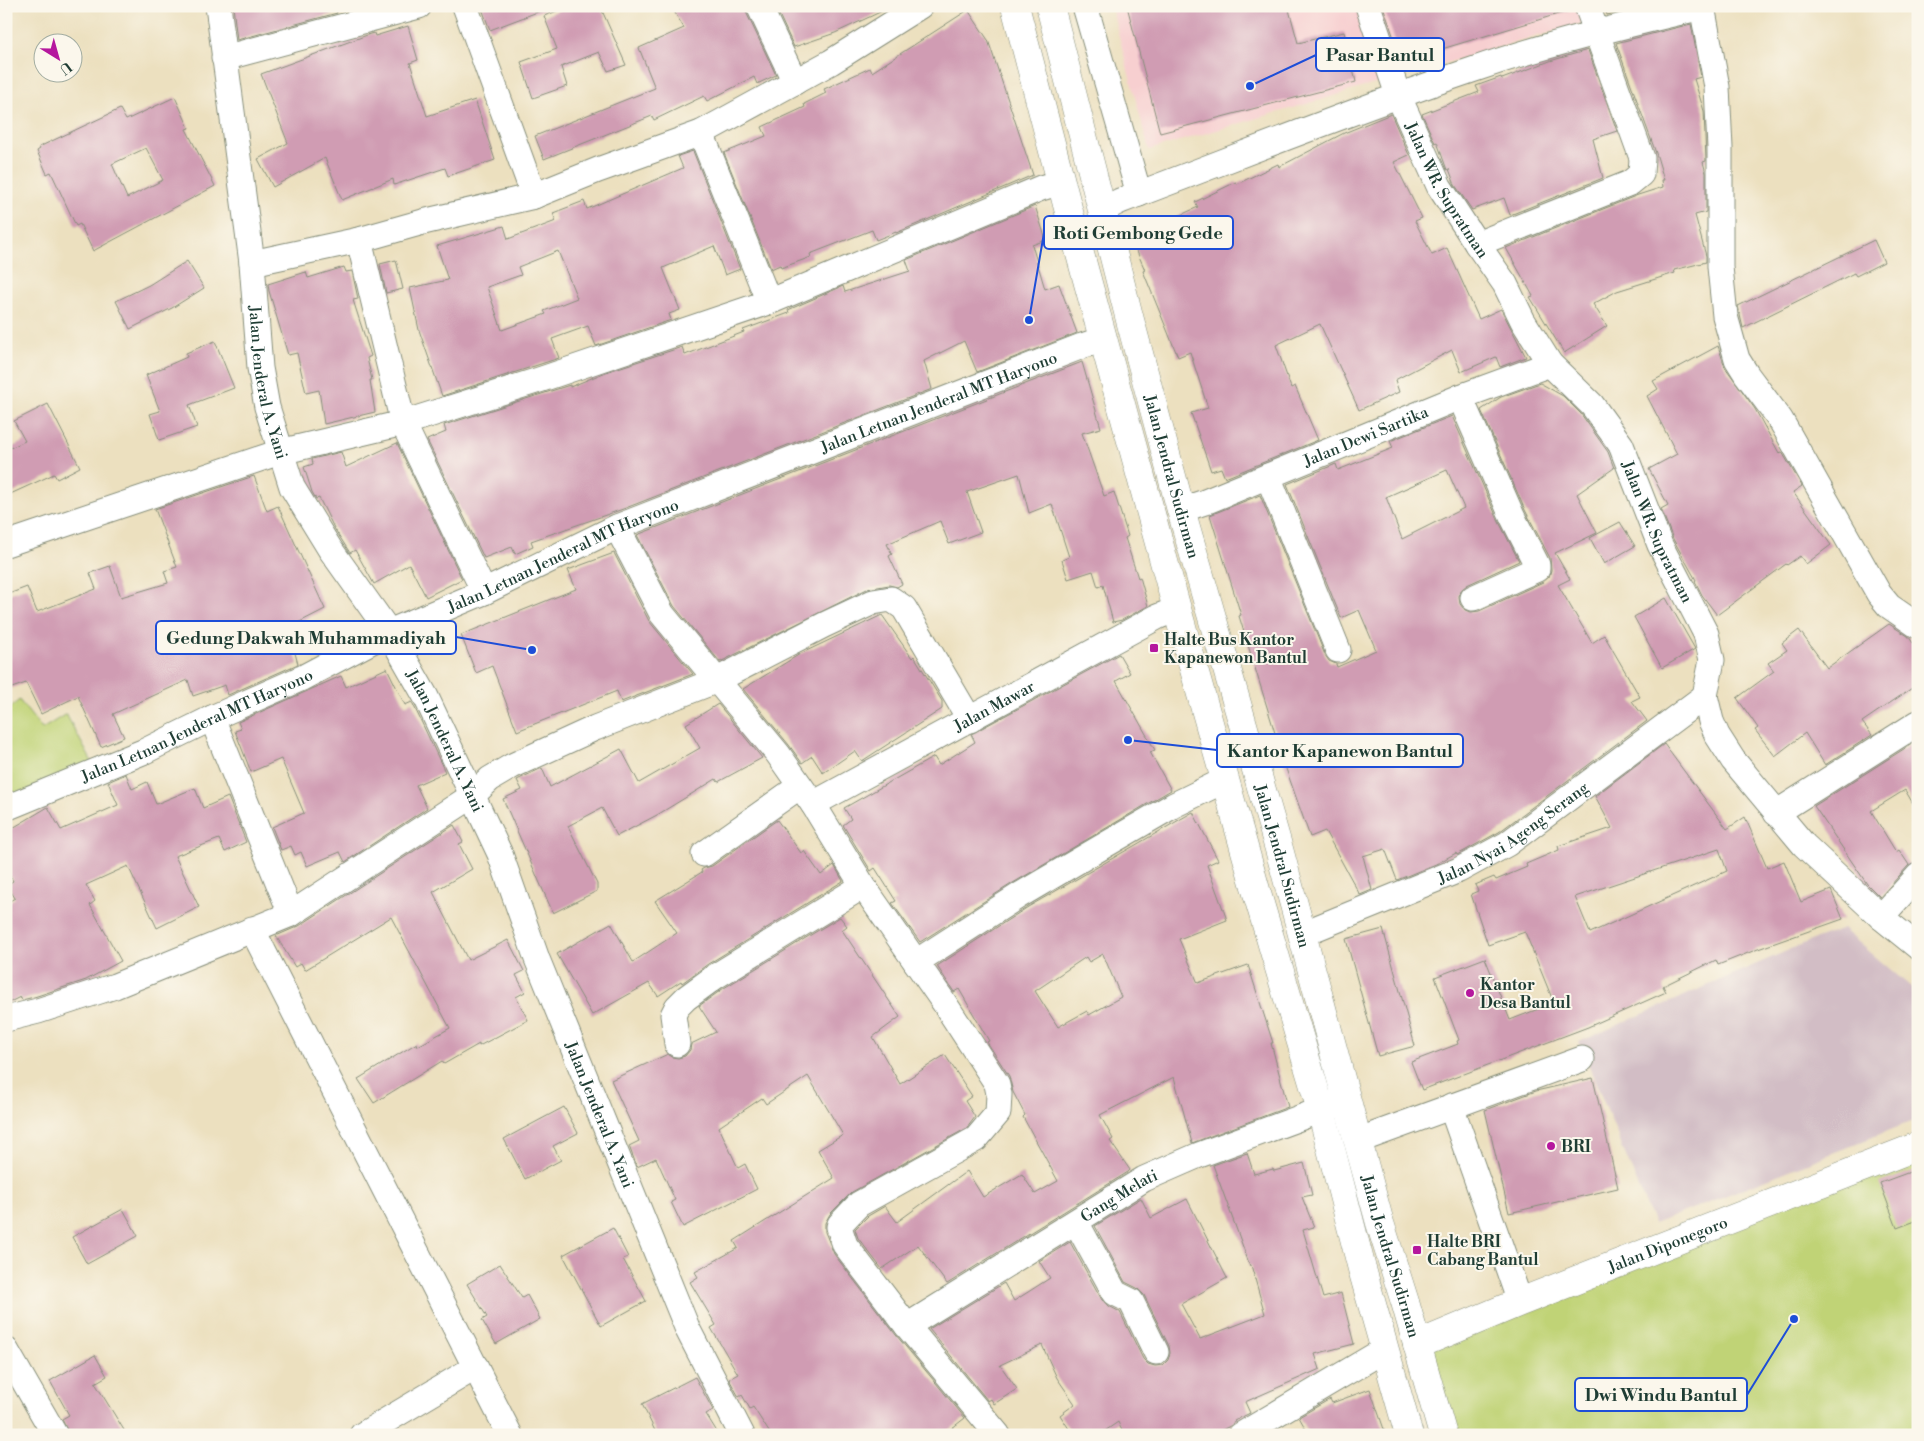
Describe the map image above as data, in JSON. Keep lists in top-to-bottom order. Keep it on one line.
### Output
{"streets":{"main road":["Jalan Jendral Sudirman","Jalan Diponegoro"],"street":["Jalan WR. Supratman","Jalan Jenderal A. Yani","Jalan Letnan Jenderal MT Haryono","Jalan Dewi Sartika","Jalan Mawar","Jalan Nyai Ageng Serang","Gang Melati"]},"crossings":[["Jalan WR. Supratman","Jalan Dewi Sartika"],["Jalan WR. Supratman","Jalan Nyai Ageng Serang"],["Jalan Jenderal A. Yani","Jalan Letnan Jenderal MT Haryono"],["Jalan Letnan Jenderal MT Haryono","Jalan Jendral Sudirman"],["Jalan Dewi Sartika","Jalan Jendral Sudirman"],["Jalan Jendral Sudirman","Jalan Mawar"],["Jalan Jendral Sudirman","Jalan Nyai Ageng Serang"],["Jalan Jendral Sudirman","Gang Melati"],["Jalan Jendral Sudirman","Jalan Diponegoro"]],"places":{"other":["Pasar Bantul","Roti Gembong Gede","Gedung Dakwah Muhammadiyah","Kantor Kapanewon Bantul","Kantor Desa Bantul","BRI","Dwi Windu Bantul"],"transit":["Halte Bus Kantor Kapanewon Bantul","Halte BRI Cabang Bantul"]},"north":"bottom right"}
